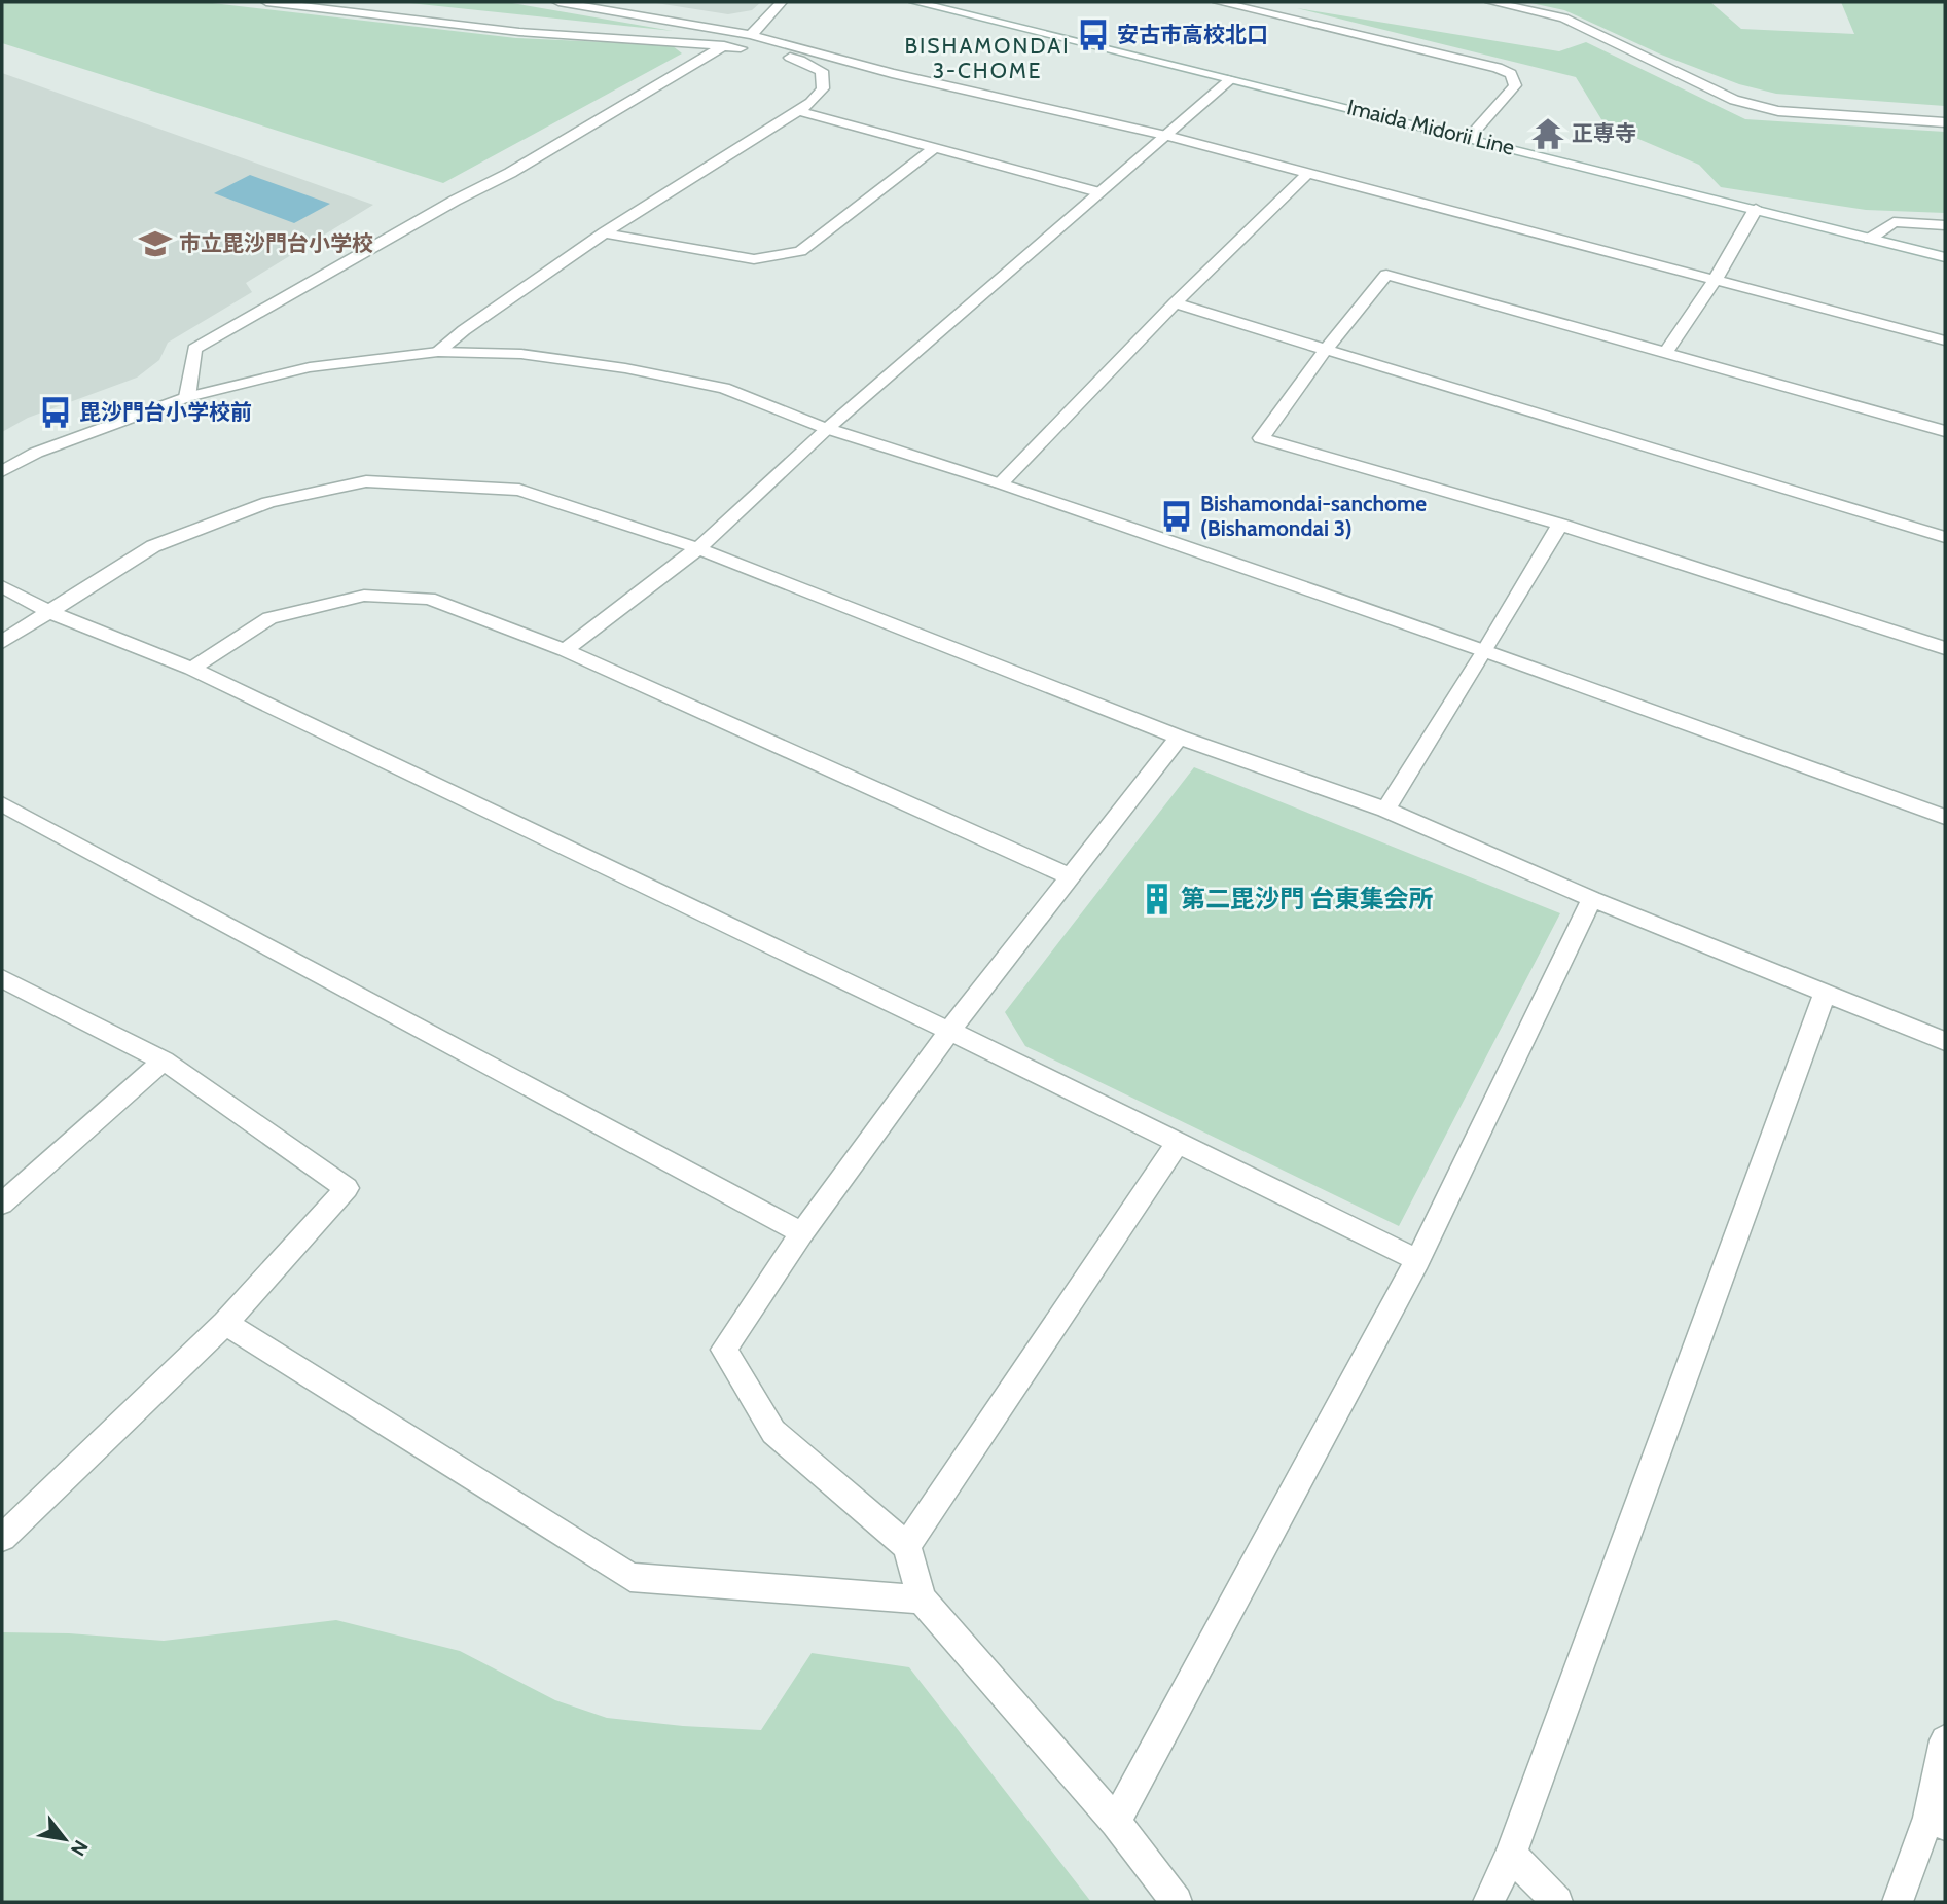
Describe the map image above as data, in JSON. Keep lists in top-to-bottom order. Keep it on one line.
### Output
{"streets":{"street":["Imaida Midorii Line"]},"districts":["BISHAMONDAI 3-CHOME"],"places":{"bus stop":["安古市高校北口","毘沙門台小学校前","Bishamondai-sanchome (Bishamondai 3)"],"temple":["正専寺"],"school or university":["市立毘沙門台小学校"],"building":["第二毘沙門 台東集会所"]},"north":"bottom right"}
